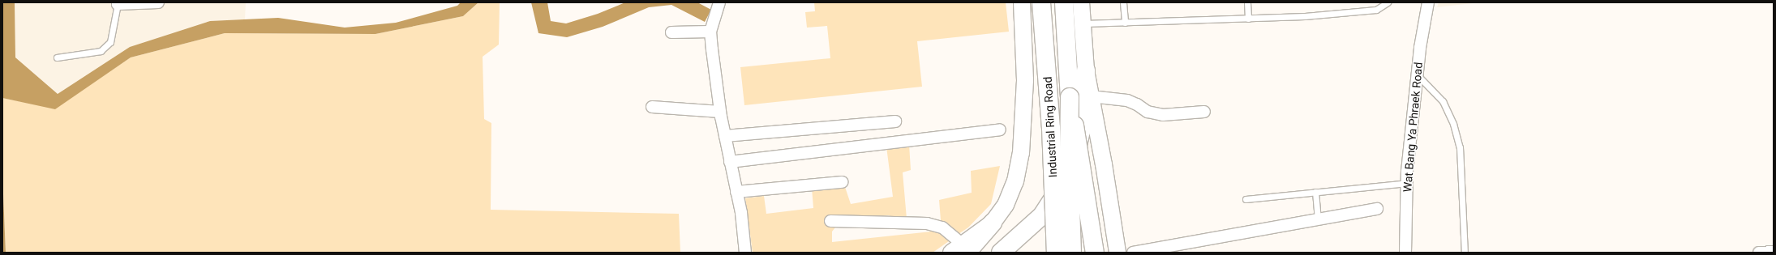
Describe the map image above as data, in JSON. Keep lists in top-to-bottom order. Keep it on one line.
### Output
{"streets":{"main road":["Industrial Ring Road"],"street":["Wat Bang Ya Phraek Road"]}}
